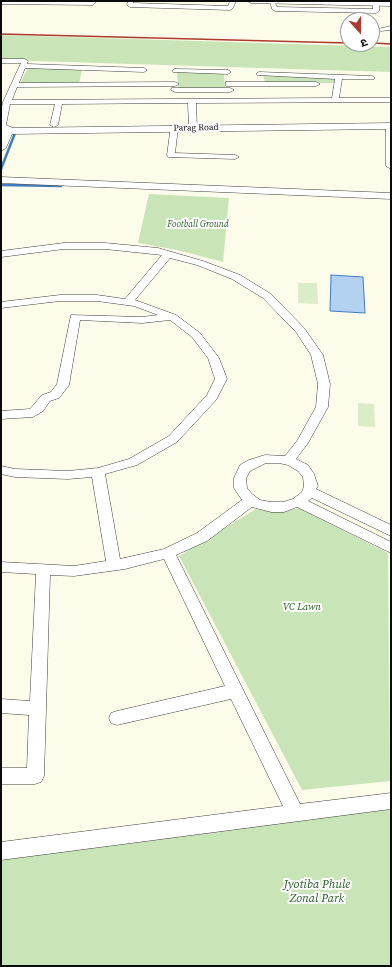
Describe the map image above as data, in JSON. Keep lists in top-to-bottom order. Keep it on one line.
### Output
{"streets":{"street":["Parag Road"]},"parks":["Football Ground","VC Lawn","Jyotiba Phule Zonal Park"],"north":"bottom"}
